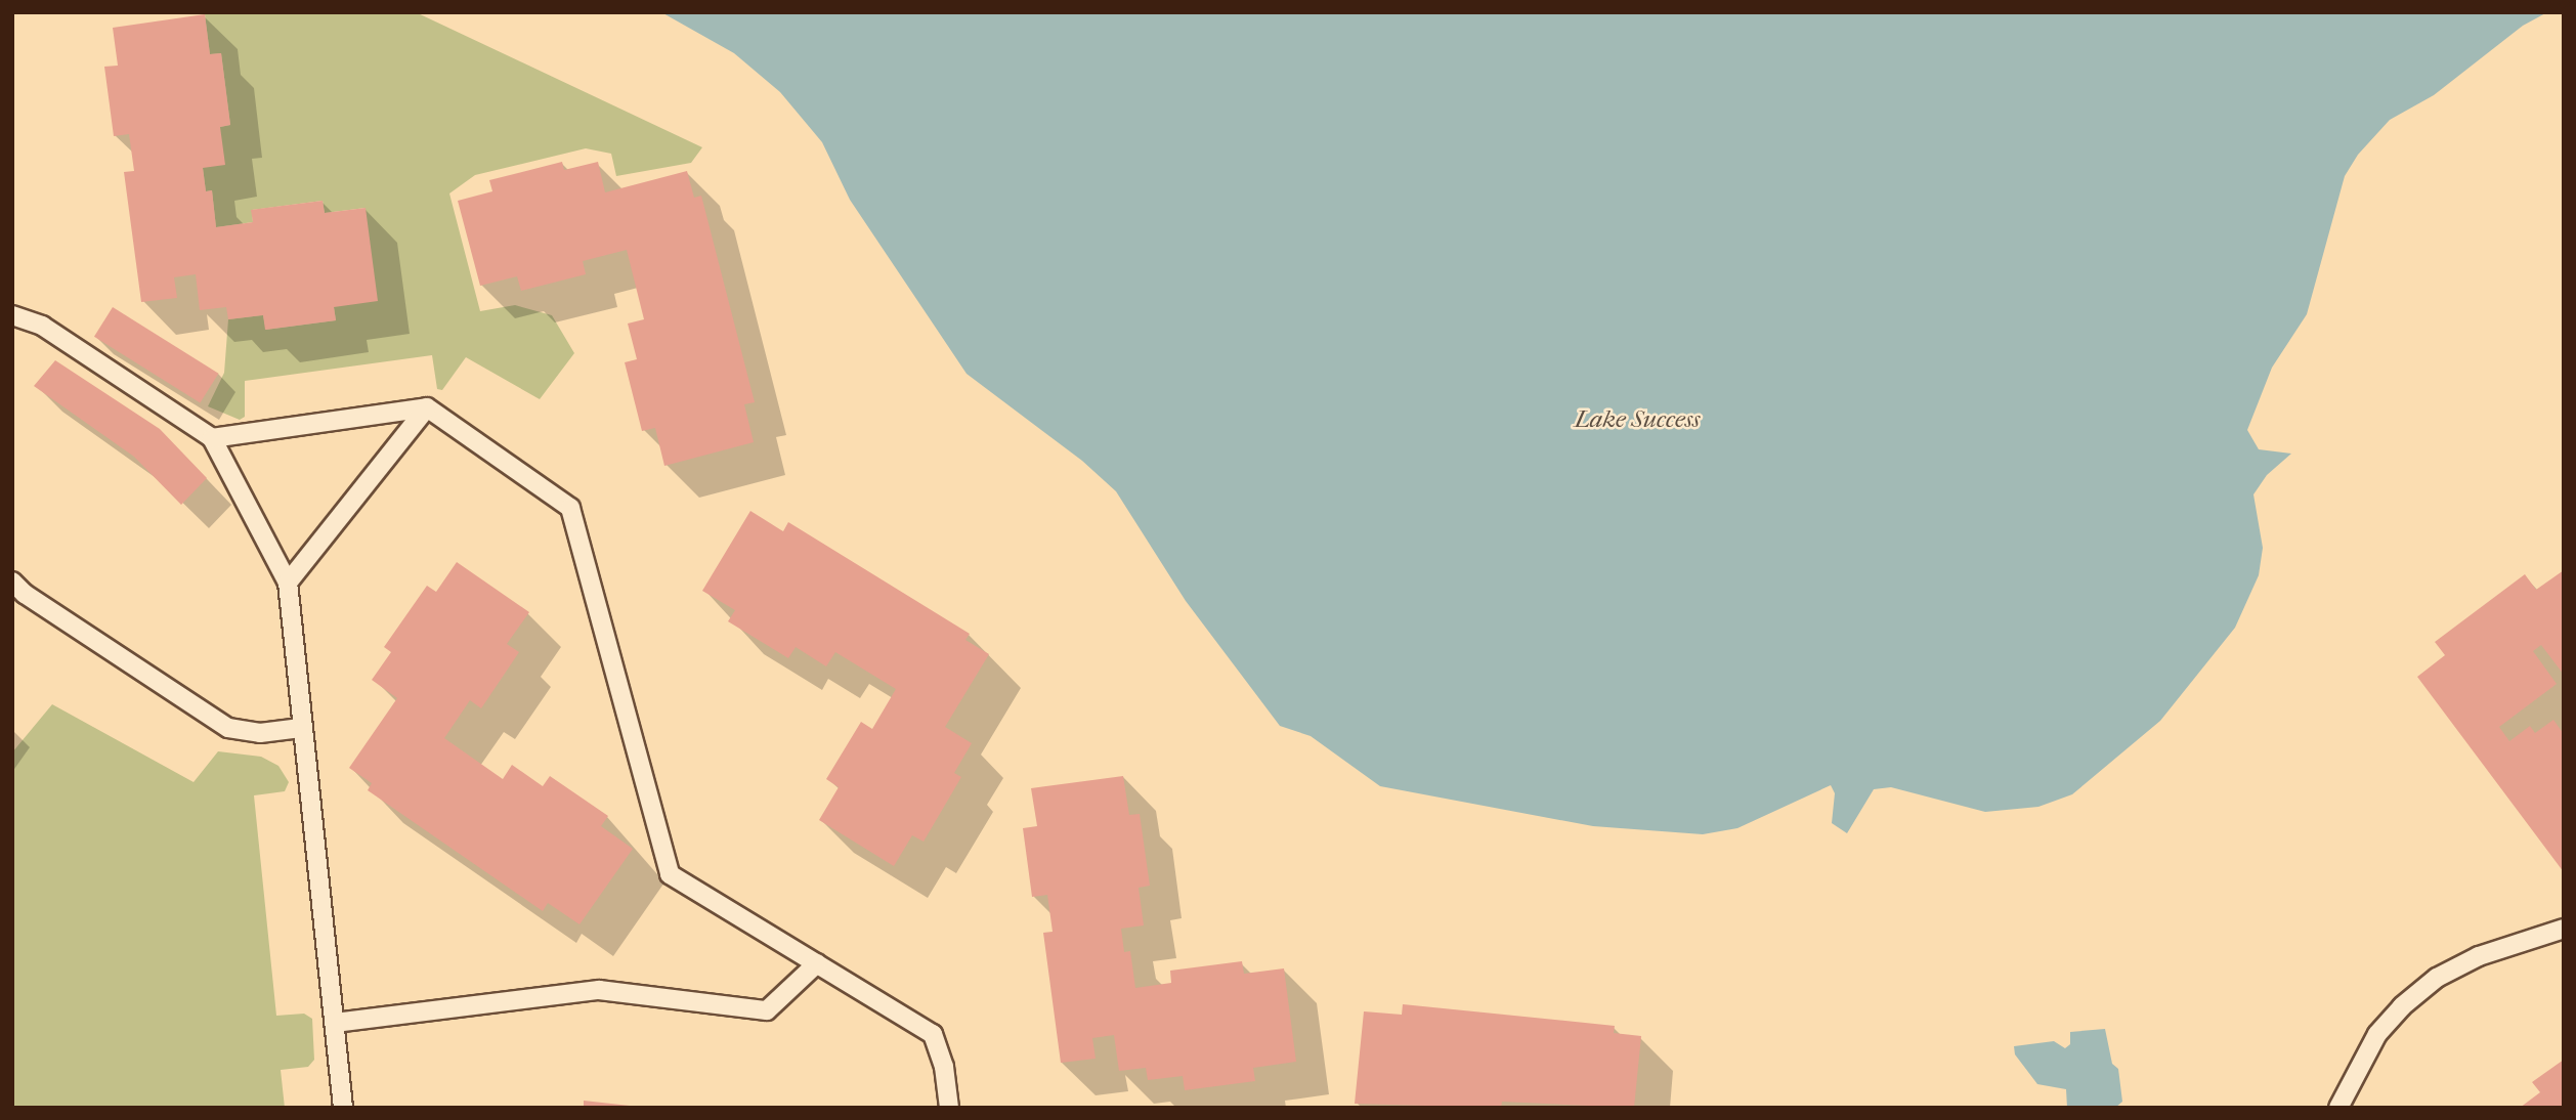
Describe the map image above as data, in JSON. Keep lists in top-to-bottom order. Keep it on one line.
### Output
{"water":["Lake Success"]}
